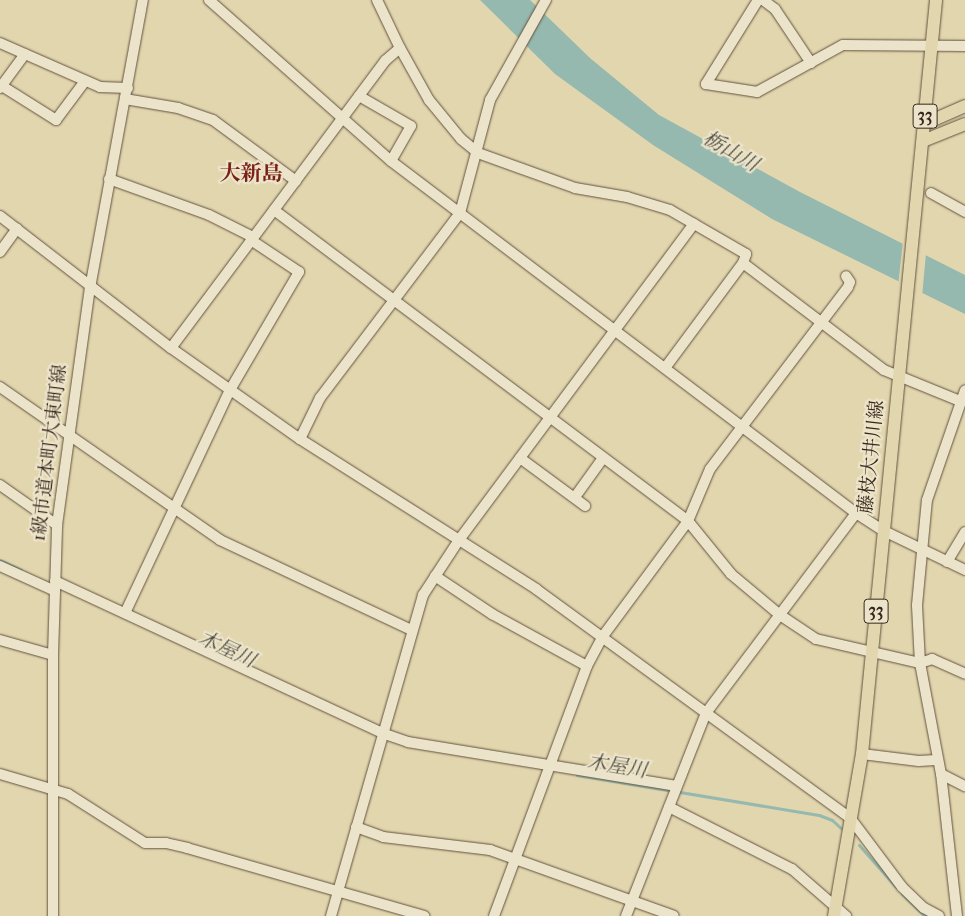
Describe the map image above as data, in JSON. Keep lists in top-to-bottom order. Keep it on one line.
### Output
{"streets":{"main road":["33","藤枝大井川線"],"street":["1級市道本町大東町線"]},"districts":["大新島"],"water":["栃山川","木屋川"]}
